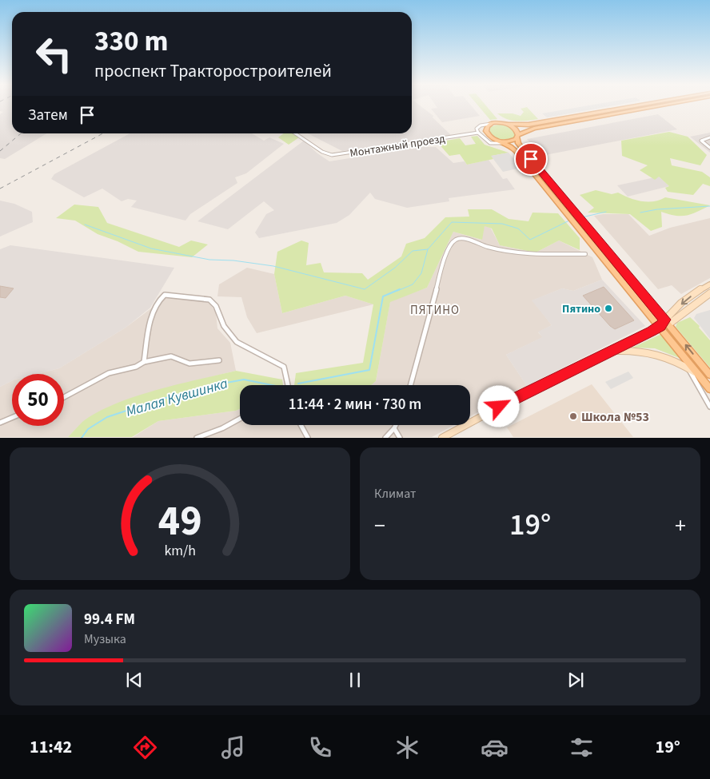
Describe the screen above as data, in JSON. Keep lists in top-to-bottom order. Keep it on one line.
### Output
{"streets":{"street":["Монтажный проезд"]},"districts":["ПЯТИНО"],"water":["Малая Кувшинка"],"places":["Пятино","Школа №53"],"page":{"turn":["330 m","проспект Тракторостроителей"],"then":"Затем","limit":"50","trip":"11:44 · 2 мин · 730 m","tile":"Климат","heat":["−","19°","+"],"song":["99.4 FM","Музыка"],"tabs":["11:42","19°"],"gauge":["49","km/h"]}}
